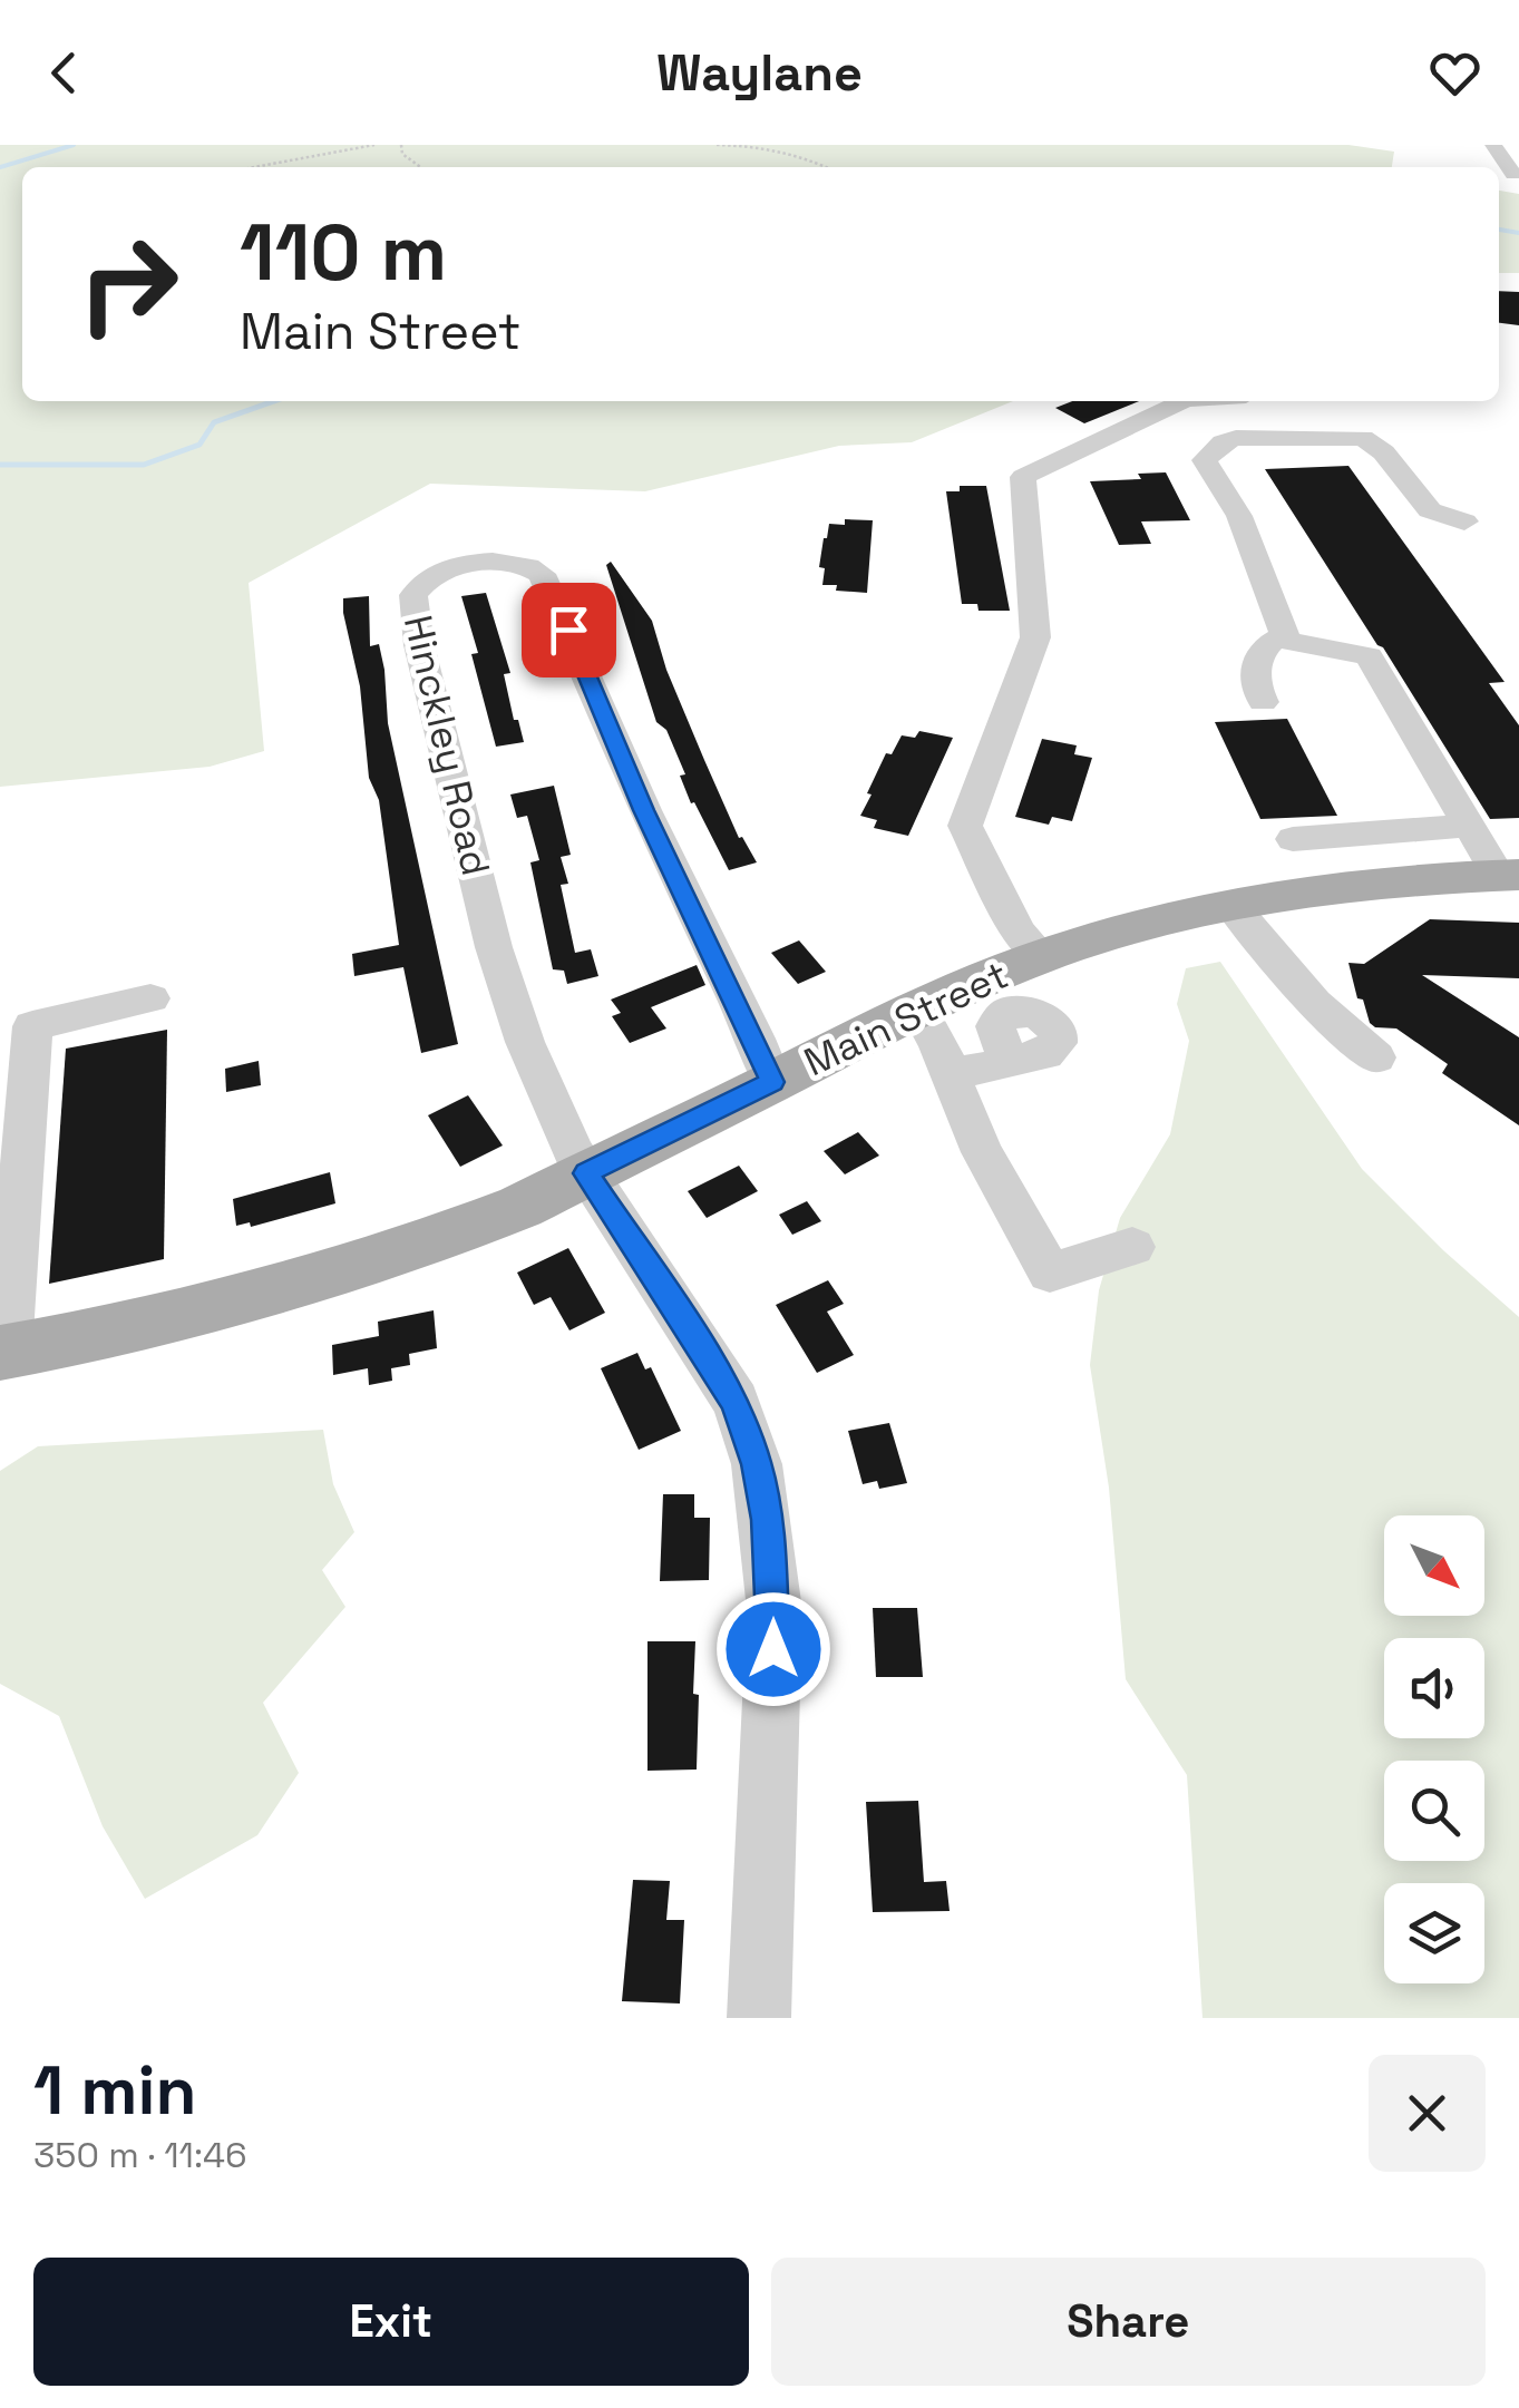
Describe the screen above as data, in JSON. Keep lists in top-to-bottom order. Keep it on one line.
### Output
{"streets":{"main road":["Main Street"],"street":["Hinckley Road"]},"crossings":[["Hinckley Road","Main Street"]],"north":"bottom right","page":{"header":"Waylane","turn":["110 m","Main Street"],"heading":["1 min","350 m · 11:46"],"buttons":["Exit","Share"]}}
